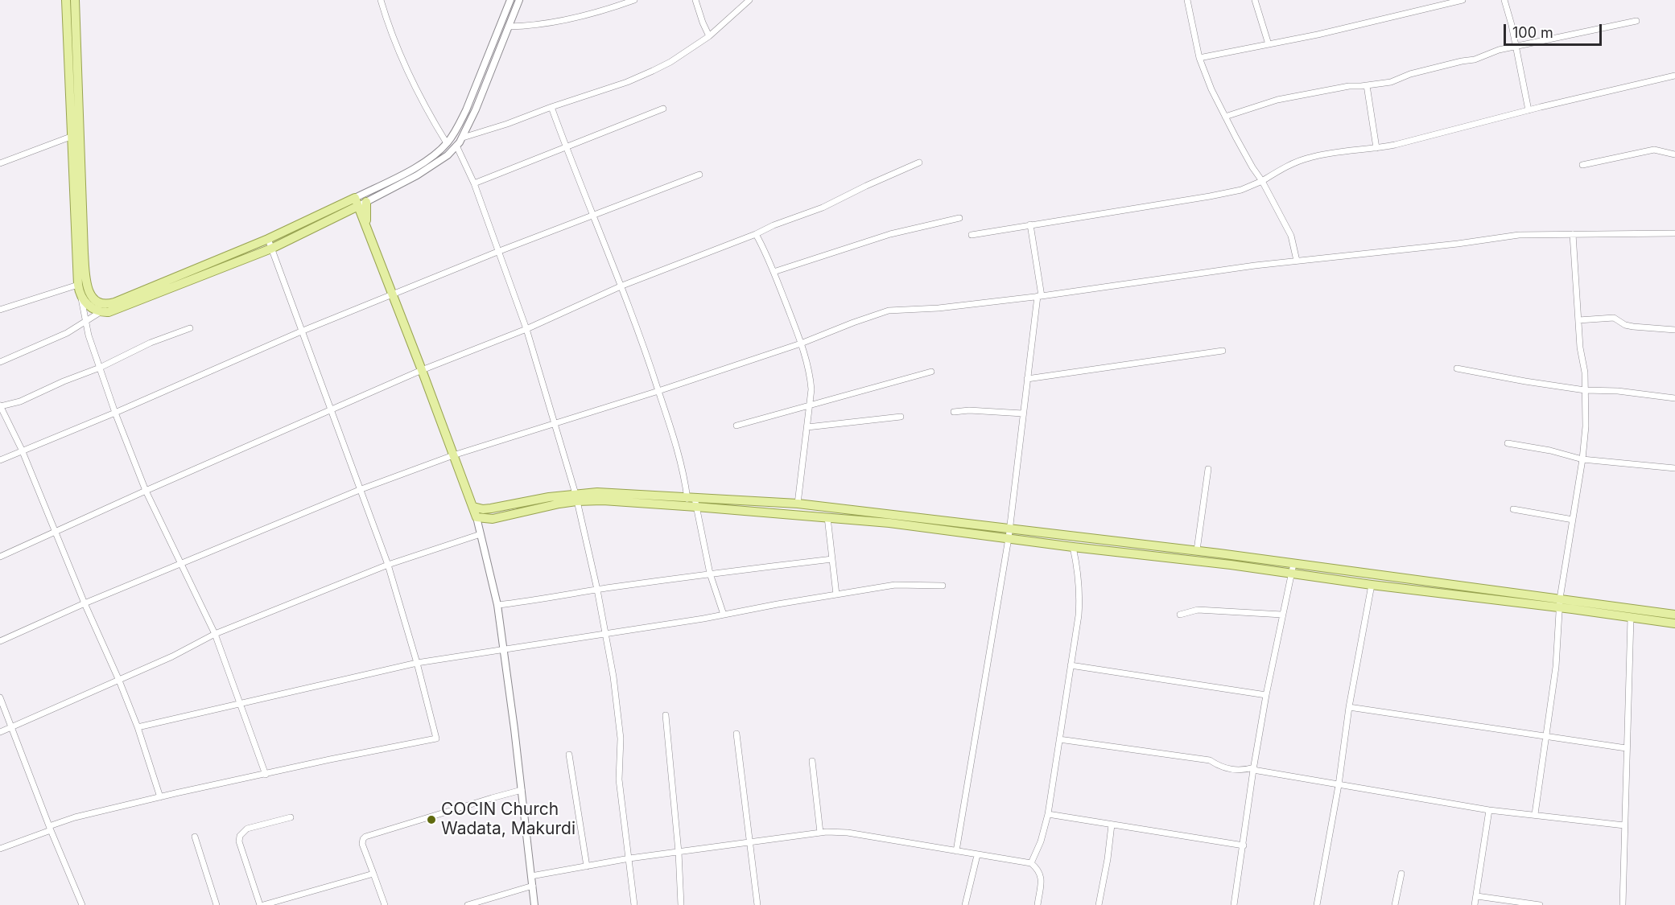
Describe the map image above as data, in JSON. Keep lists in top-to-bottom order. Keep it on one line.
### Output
{"places":["COCIN Church Wadata, Makurdi"],"scale_bar":"100 m"}
